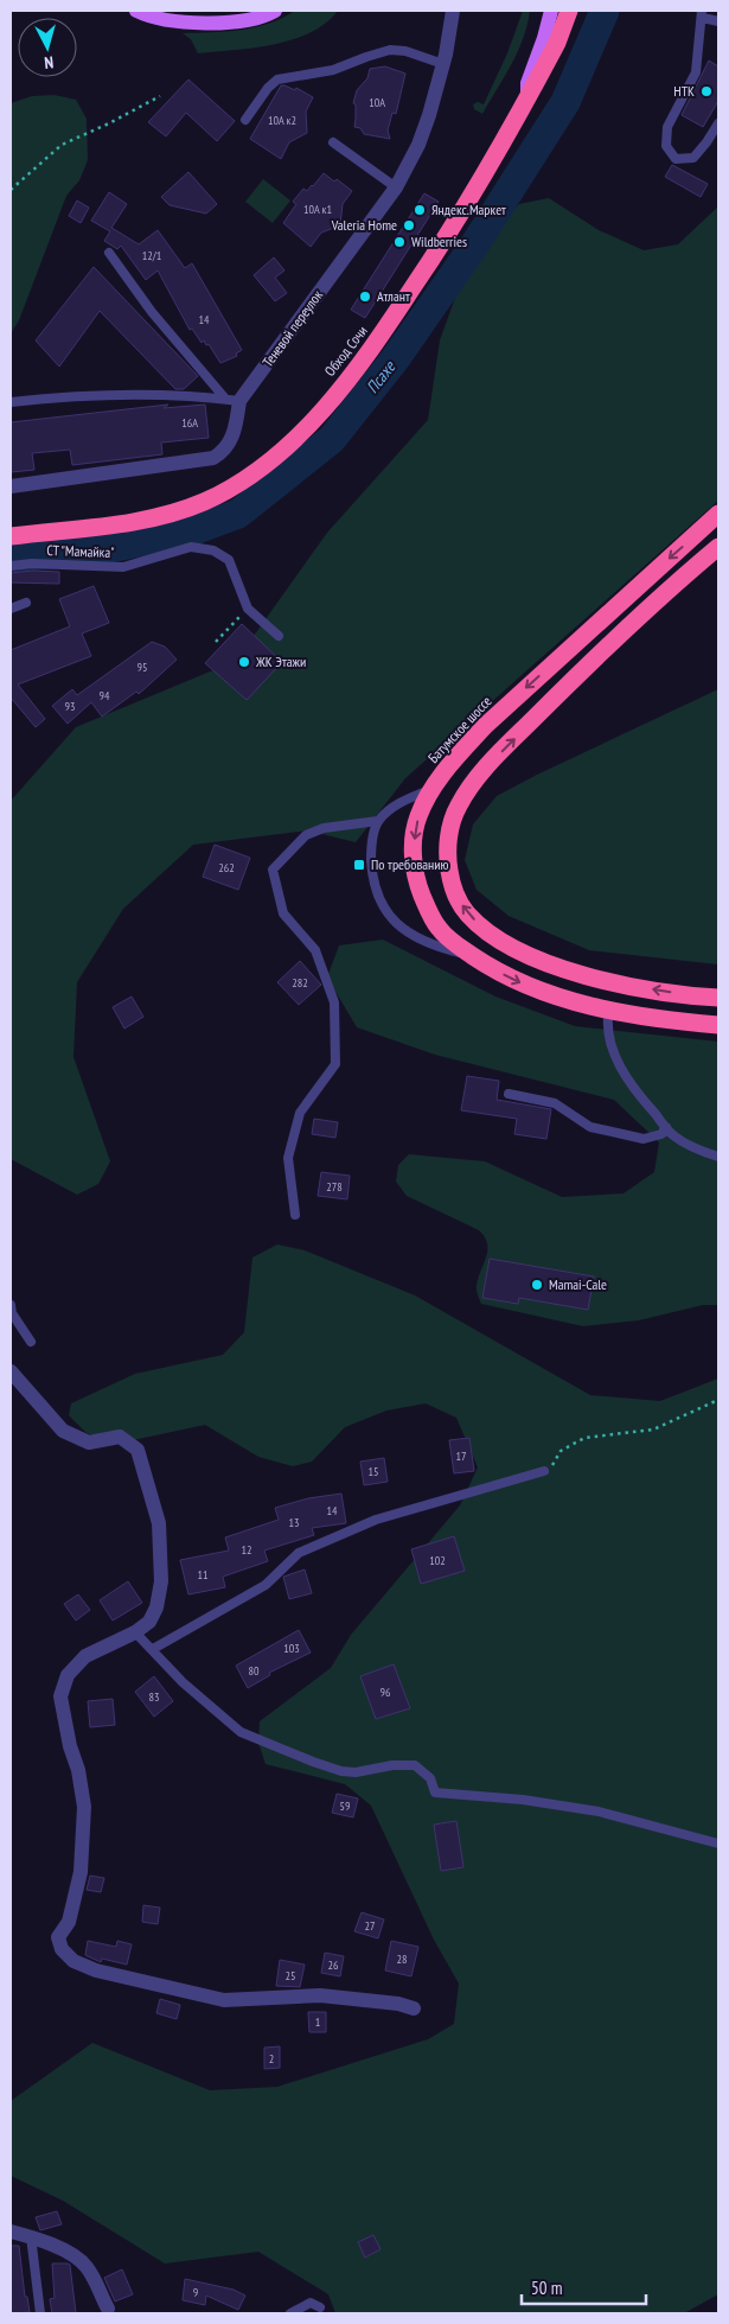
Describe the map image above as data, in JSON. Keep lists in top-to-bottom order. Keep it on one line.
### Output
{"streets":{"highway":["Обход Сочи","Батумское шоссе"],"street":["Теневой переулок"],"lane":["СТ \"Мамайка\""]},"water":["Псахе"],"places":{"other":["НТК","Яндекс.Маркет","Valeria Home","Wildberries","Атлант","ЖК Этажи","Mamai-Cale"],"transit":["По требованию"]},"house_numbers":["10А","10А к2","10А к1","12/1","14","16А","95","94","93","262","282","278","17","15","14","13","12","102","11","103","80","96","83","59","27","28","26","25","1","2","9"],"scale_bar":"50 m","north":"bottom"}
